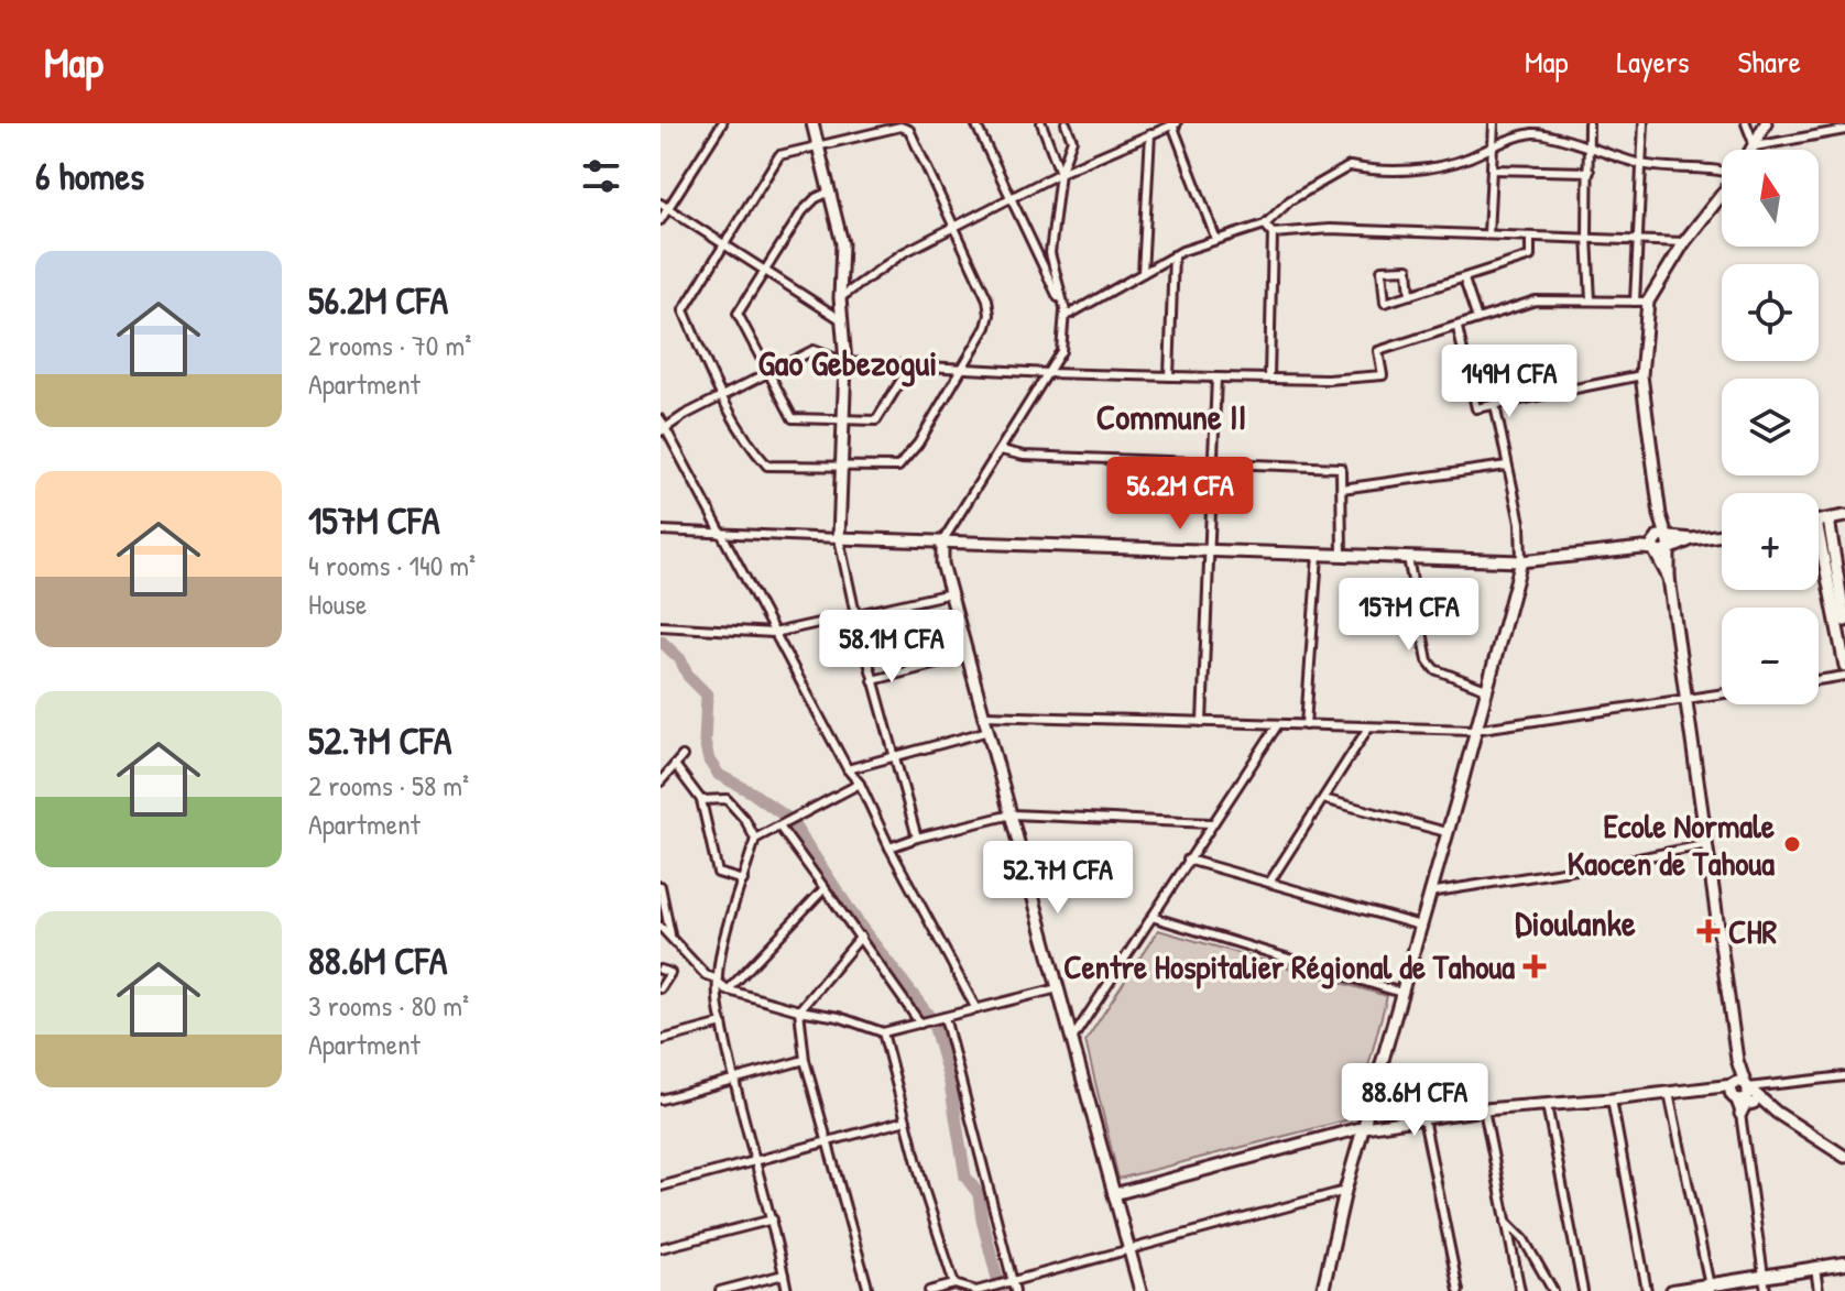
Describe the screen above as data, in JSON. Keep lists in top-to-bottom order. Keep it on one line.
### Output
{"districts":["Gao Gebezogui","Commune II","Dioulanke"],"places":{"other":["Ecole Normale Kaocen de Tahoua"],"health":["CHR","Centre Hospitalier Régional de Tahoua"]},"north":"top","page":{"header":"Map","nav":["Map","Layers","Share"],"heading":"6 homes","map_buttons":["+","−"],"list":[{"name":"56.2M CFA","note":"2 rooms · 70 m² · Apartment"},{"name":"157M CFA","note":"4 rooms · 140 m² · House"},{"name":"52.7M CFA","note":"2 rooms · 58 m² · Apartment"},{"name":"88.6M CFA","note":"3 rooms · 80 m² · Apartment"}],"price":["149M CFA","56.2M CFA","157M CFA","58.1M CFA","52.7M CFA","88.6M CFA"]}}
